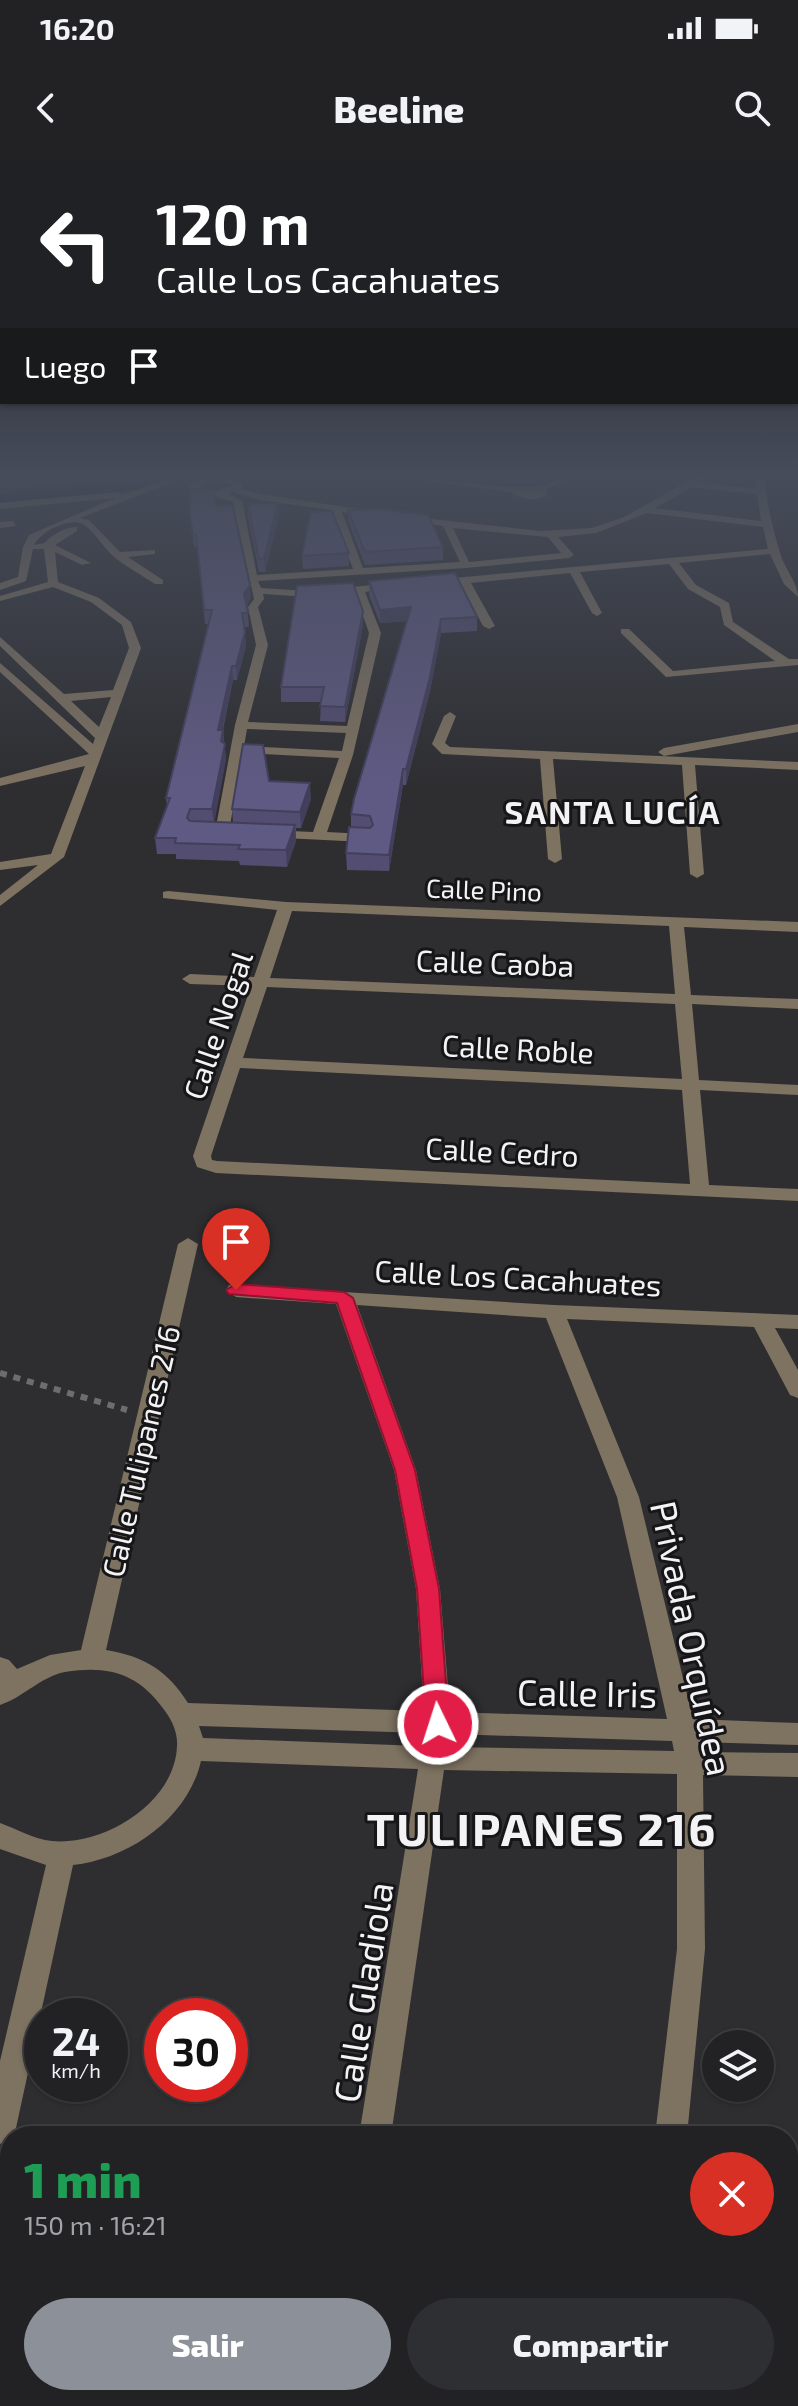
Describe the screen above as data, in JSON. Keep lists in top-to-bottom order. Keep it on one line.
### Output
{"streets":{"street":["Calle Pino","Calle Caoba","Calle Nogal","Calle Roble","Calle Cedro","Calle Los Cacahuates","Calle Tulipanes 216","Privada Orquídea","Calle Iris","Calle Gladiola"]},"crossings":[["Calle Pino","Calle Nogal"],["Calle Caoba","Calle Nogal"],["Calle Nogal","Calle Roble"],["Calle Nogal","Calle Cedro"],["Calle Los Cacahuates","Privada Orquídea"],["Calle Los Cacahuates","Calle Gladiola"],["Privada Orquídea","Calle Iris"],["Calle Iris","Calle Gladiola"]],"districts":["SANTA LUCÍA","TULIPANES 216"],"page":{"status":"16:20","header":"Beeline","turn":["120 m","Calle Los Cacahuates"],"then":"Luego","speed":"24 km/h","limit":"30","heading":["1 min","150 m · 16:21"],"buttons":["Salir","Compartir"]}}
